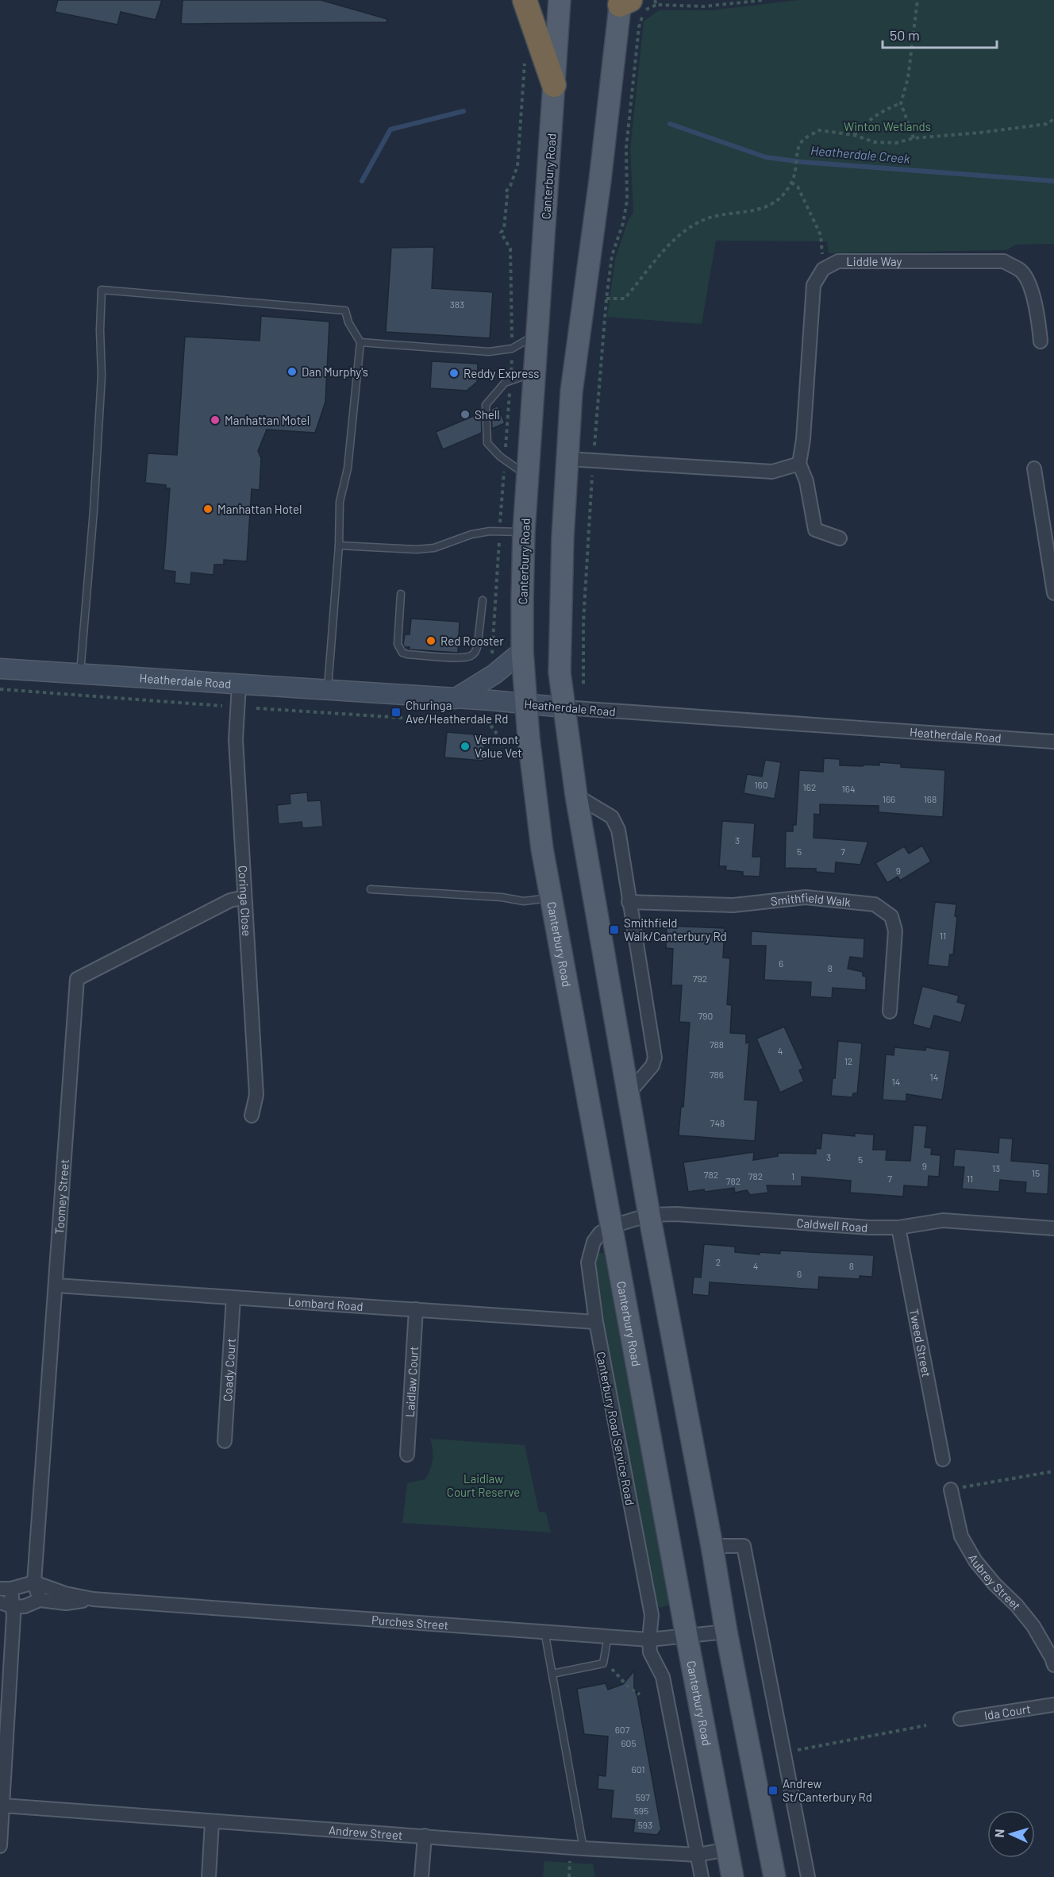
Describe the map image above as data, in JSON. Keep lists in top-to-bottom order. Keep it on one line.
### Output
{"streets":{"main road":["Canterbury Road","Heatherdale Road"],"street":["Liddle Way","Coringa Close","Smithfield Walk","Toomey Street","Caldwell Road","Lombard Road","Tweed Street","Coady Court","Laidlaw Court","Canterbury Road Service Road","Aubrey Street","Purches Street","Ida Court","Andrew Street"]},"crossings":[["Canterbury Road","Heatherdale Road"],["Canterbury Road","Caldwell Road"],["Canterbury Road","Canterbury Road Service Road"],["Canterbury Road","Purches Street"],["Canterbury Road","Andrew Street"],["Heatherdale Road","Coringa Close"],["Coringa Close","Toomey Street"],["Toomey Street","Lombard Road"],["Toomey Street","Purches Street"],["Caldwell Road","Tweed Street"],["Caldwell Road","Canterbury Road Service Road"],["Lombard Road","Coady Court"],["Lombard Road","Laidlaw Court"],["Lombard Road","Canterbury Road Service Road"],["Canterbury Road Service Road","Purches Street"]],"water":["Heatherdale Creek"],"parks":["Winton Wetlands","Laidlaw Court Reserve"],"places":{"other":["Dan Murphy's","Reddy Express","Shell","Manhattan Motel","Manhattan Hotel","Red Rooster","Vermont Value Vet"],"transit":["Churinga Ave/Heatherdale Rd","Smithfield Walk/Canterbury Rd","Andrew St/Canterbury Rd"]},"house_numbers":["383","160","162","164","166","168","3","5","7","9","11","6","8","792","790","788","4","12","786","14","14","748","3","5","9","13","15","782","782","1","7","11","782","2","4","8","6","607","605","601","597","595","593"],"scale_bar":"50 m","north":"left"}
